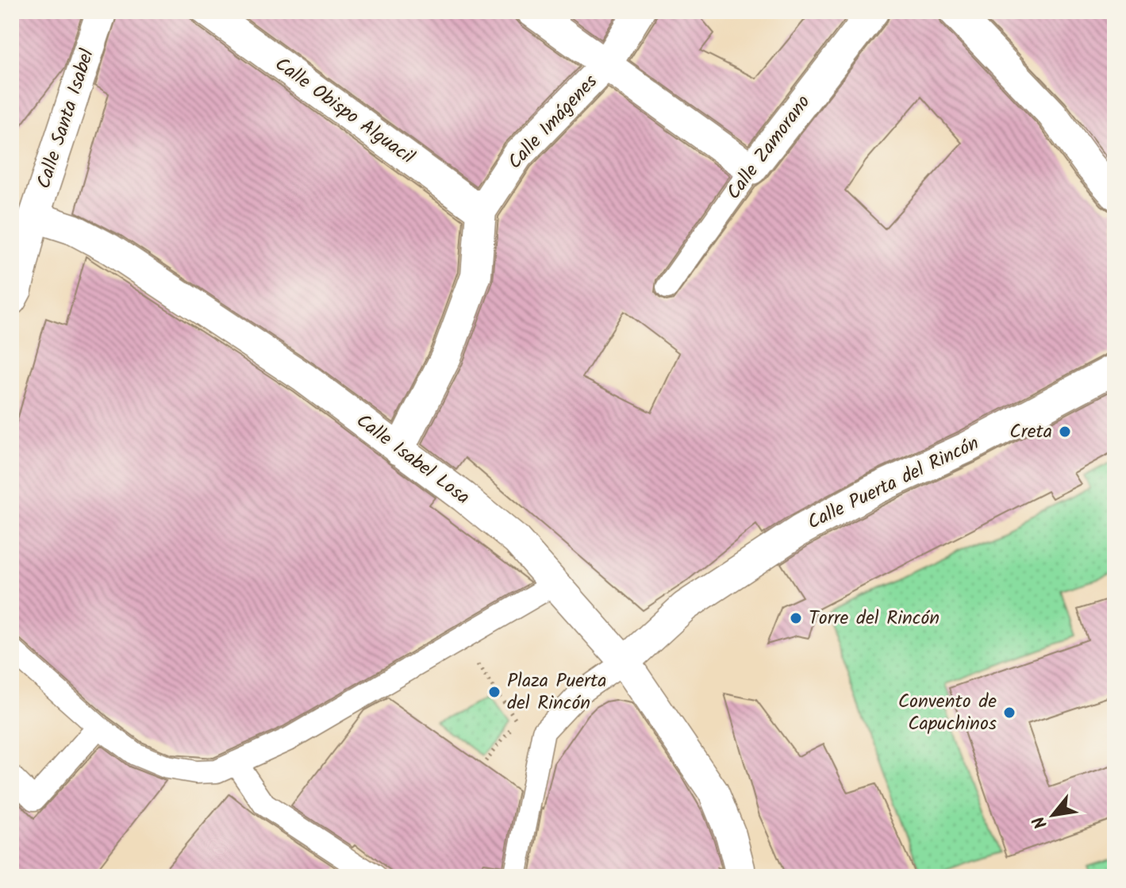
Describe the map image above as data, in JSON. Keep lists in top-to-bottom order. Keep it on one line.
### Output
{"streets":{"street":["Calle Obispo Alguacil","Calle Santa Isabel","Calle Imágenes","Calle Zamorano","Calle Isabel Losa","Calle Puerta del Rincón"]},"crossings":[["Calle Obispo Alguacil","Calle Imágenes"],["Calle Santa Isabel","Calle Isabel Losa"],["Calle Imágenes","Calle Isabel Losa"],["Calle Isabel Losa","Calle Puerta del Rincón"]],"places":["Creta","Torre del Rincón","Plaza Puerta del Rincón","Convento de Capuchinos"],"north":"bottom left"}
